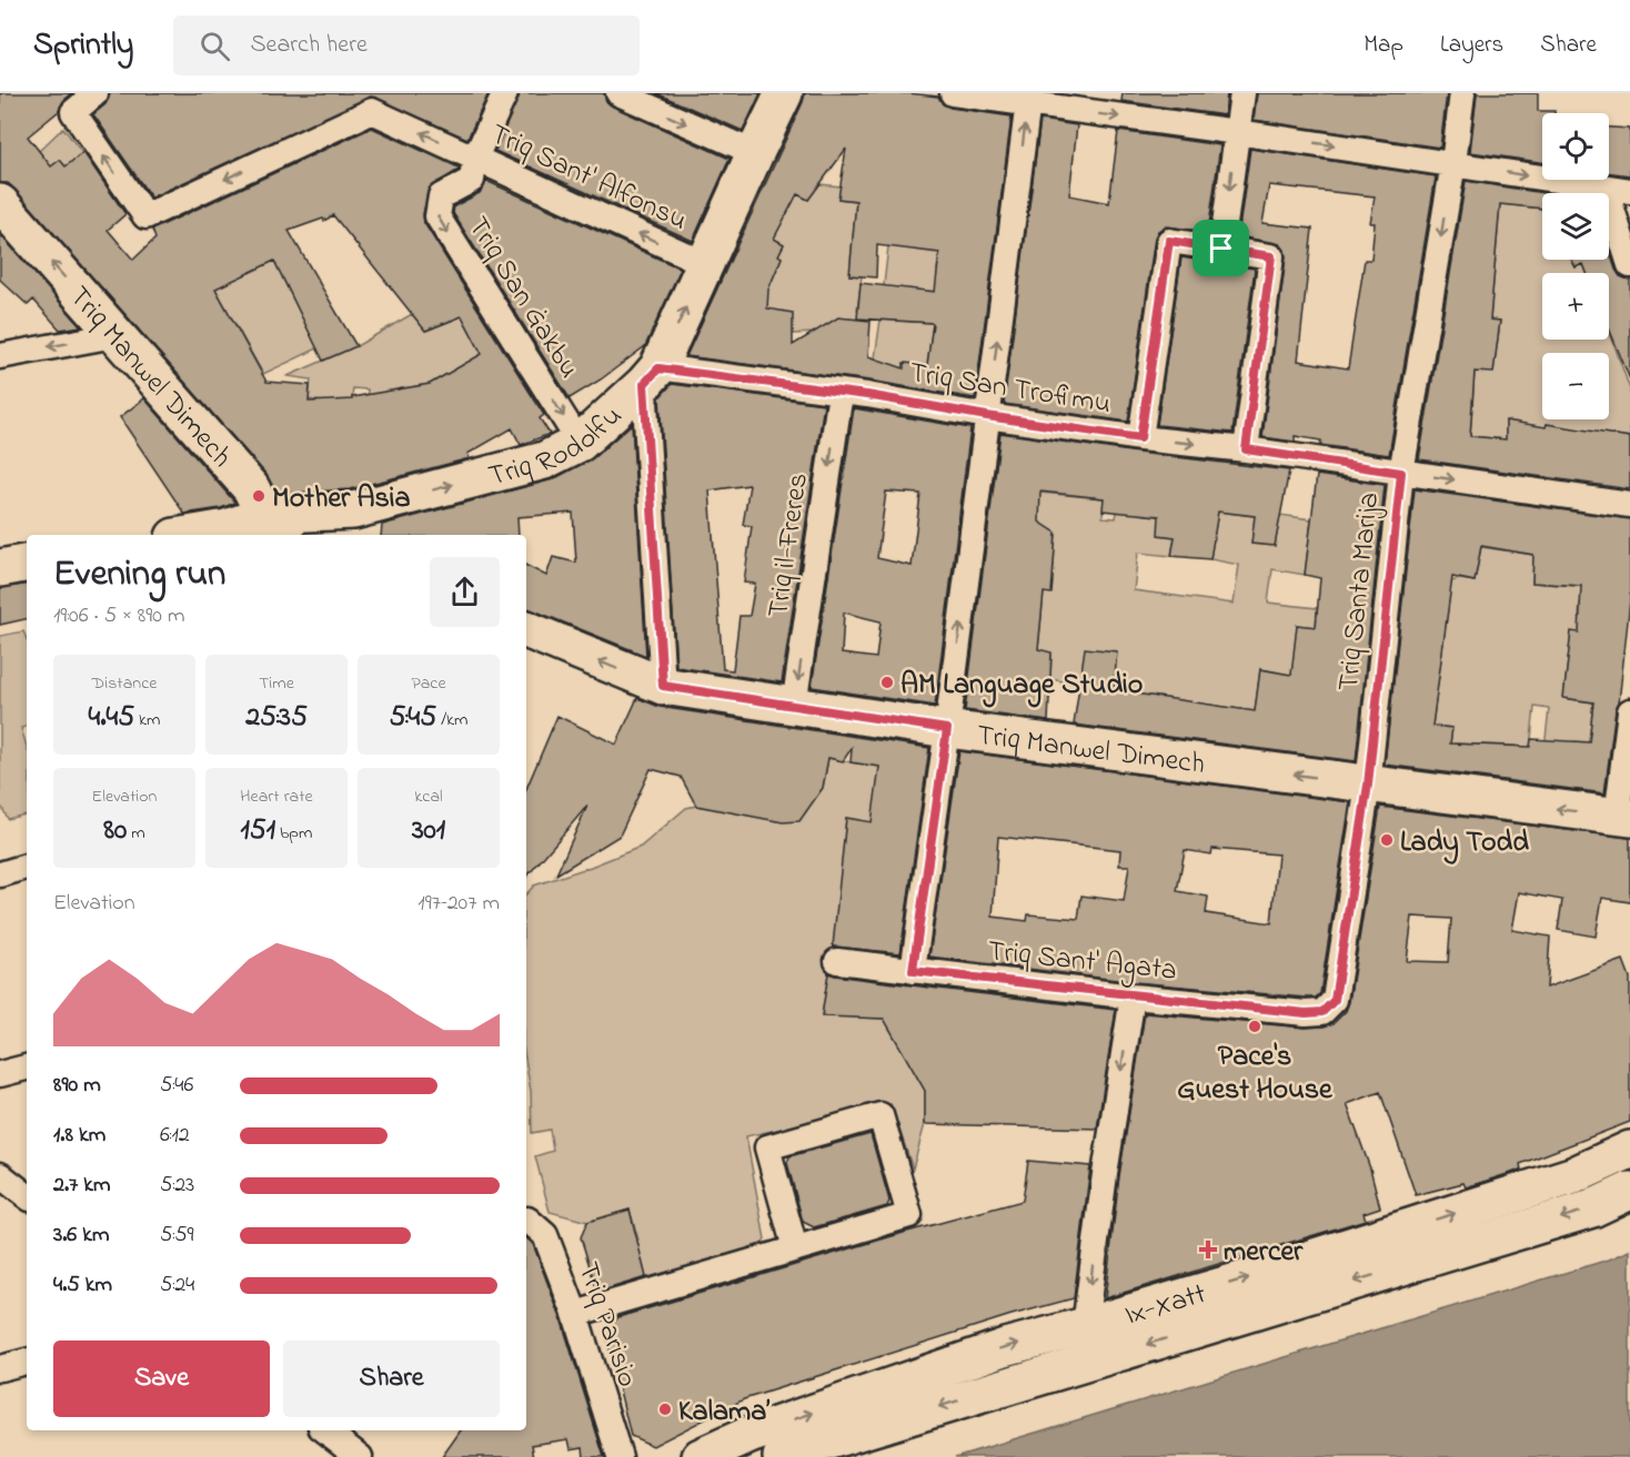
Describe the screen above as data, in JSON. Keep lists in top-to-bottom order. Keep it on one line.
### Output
{"streets":{"street":["Triq Sant' Alfonsu","Triq San Ġakbu","Triq Manwel Dimech","Triq San Trofimu","Triq Rodolfu","Triq il-Freres","Triq Santa Marija","Triq Sant' Agata","Ix-Xatt","Triq Parisio"]},"crossings":[["Triq Sant' Alfonsu","Triq San Ġakbu"],["Triq Sant' Alfonsu","Triq Rodolfu"],["Triq San Ġakbu","Triq Rodolfu"],["Triq Manwel Dimech","Triq Rodolfu"],["Triq Manwel Dimech","Triq il-Freres"],["Triq Manwel Dimech","Triq Santa Marija"],["Triq San Trofimu","Triq Rodolfu"],["Triq San Trofimu","Triq il-Freres"],["Triq San Trofimu","Triq Santa Marija"],["Triq Santa Marija","Triq Sant' Agata"]],"one_way":["Triq Sant' Alfonsu","Triq San Ġakbu","Triq Manwel Dimech","Triq Rodolfu"],"places":{"other":["Mother Asia","AM Language Studio","Lady Todd","Pace's Guest House","Kalama’"],"health":["mercer"]},"page":{"header":"Sprintly","search":"Search here","nav":["Map","Layers","Share"],"map_buttons":["+","−"],"heading":["Evening run","19:06 · 5 × 890 m"],"stats":[["Distance","4.45 km"],["Time","25:35"],["Pace","5:45 /km"],["Elevation","80 m"],["Heart rate","151 bpm"],["kcal","301"]],"chart":["Elevation","197–207 m"],"list":[{"name":"890 m","note":"5:46"},{"name":"1.8 km","note":"6:12"},{"name":"2.7 km","note":"5:23"},{"name":"3.6 km","note":"5:59"},{"name":"4.5 km","note":"5:24"}],"buttons":["Save","Share"]}}
